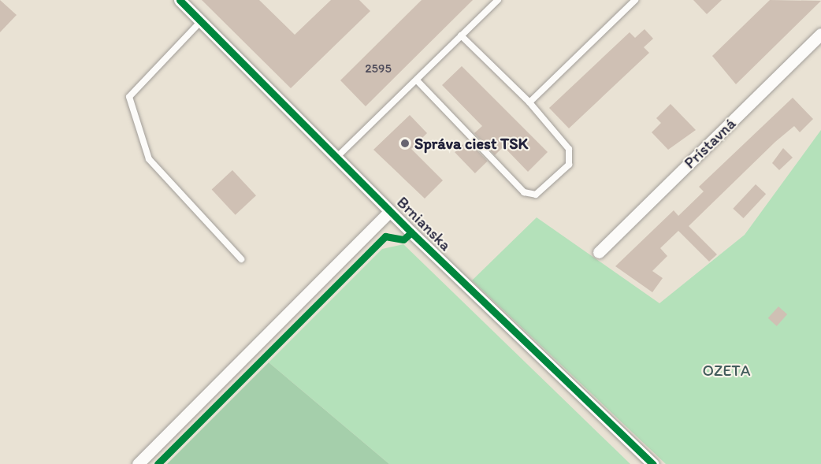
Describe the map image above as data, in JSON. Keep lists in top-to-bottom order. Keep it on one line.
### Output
{"streets":{"street":["Prístavná","Brnianska"]},"parks":["OZETA"],"places":["Správa ciest TSK"],"house_numbers":["2595"]}
